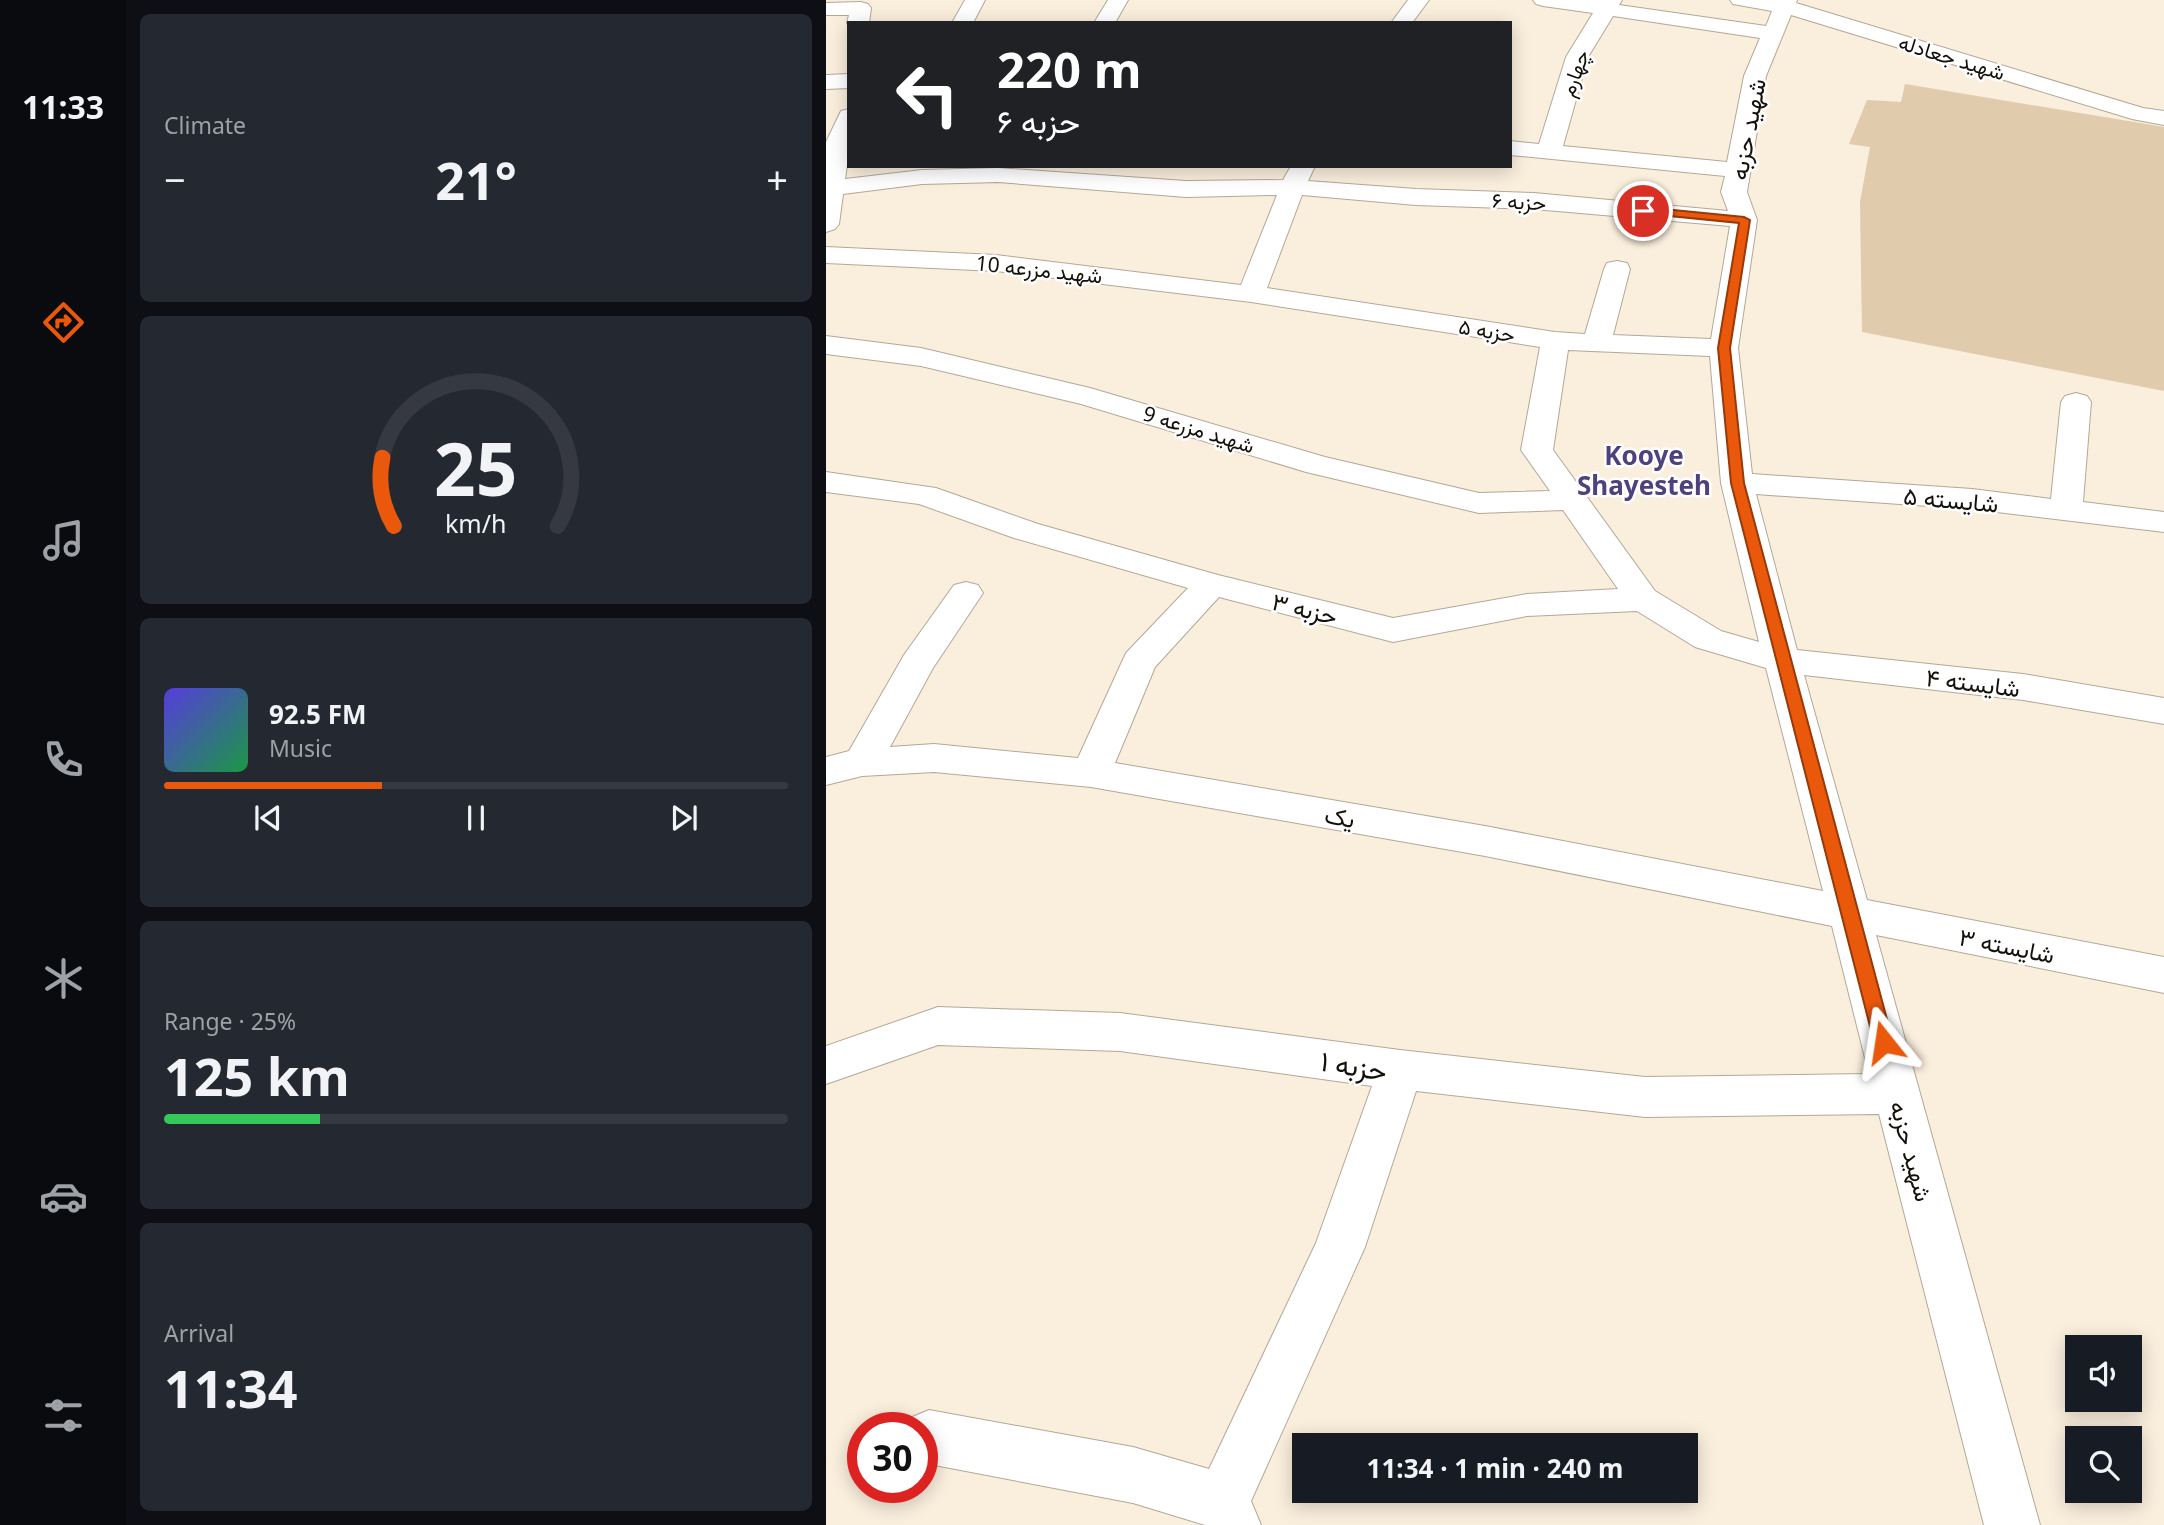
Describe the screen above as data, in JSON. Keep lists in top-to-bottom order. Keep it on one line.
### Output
{"streets":{"street":["شهید جعادله","چهارم","شهید حزبه","حزبه ۶","شهید مزرعه 10","حزبه ۵","شهید مزرعه 9","شایسته ۵","حزبه ۳","شایسته ۴","یک","شایسته ۳","حزبه ۱"]},"crossings":[["شهید جعادله","شهید حزبه"],["شهید حزبه","حزبه ۶"],["شهید حزبه","حزبه ۵"],["شهید حزبه","شایسته ۵"],["شهید حزبه","شایسته ۴"],["شهید حزبه","یک"],["شهید حزبه","شایسته ۳"],["شهید مزرعه 10","حزبه ۵"],["یک","شایسته ۳"]],"districts":["Kooye Shayesteh"],"page":{"tabs":"11:33","tile":["Climate",["Range · 25%","125 km"],["Arrival","11:34"]],"turn":["220 m","حزبه ۶"],"heat":["−","21°","+"],"song":["92.5 FM","Music"],"limit":"30","trip":"11:34 · 1 min · 240 m","gauge":["25","km/h"]}}
